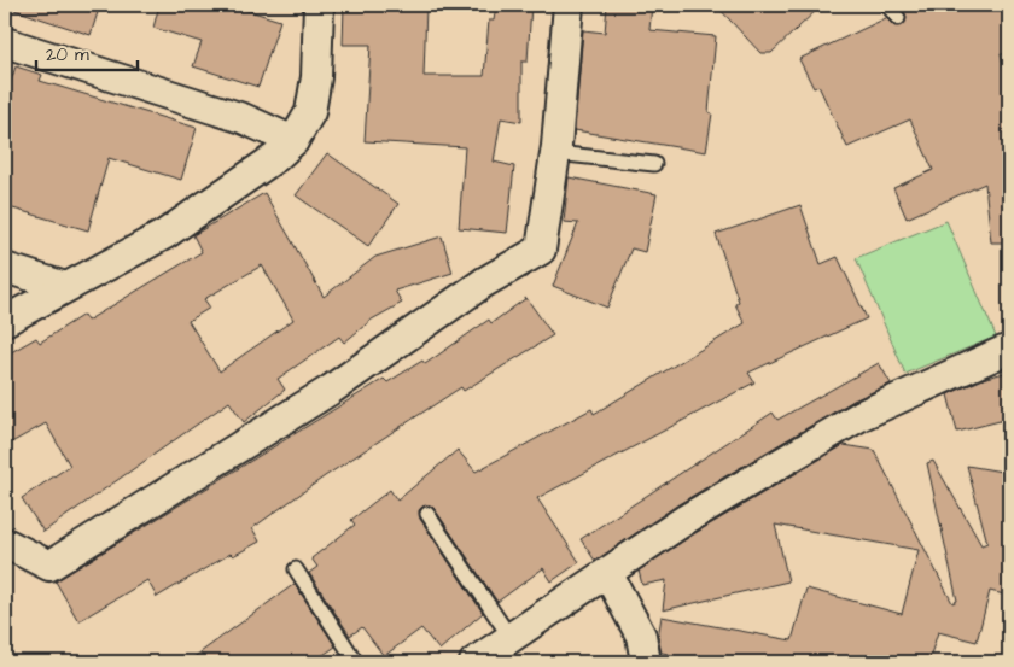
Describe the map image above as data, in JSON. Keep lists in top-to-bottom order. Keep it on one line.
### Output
{"scale_bar":"20 m"}
